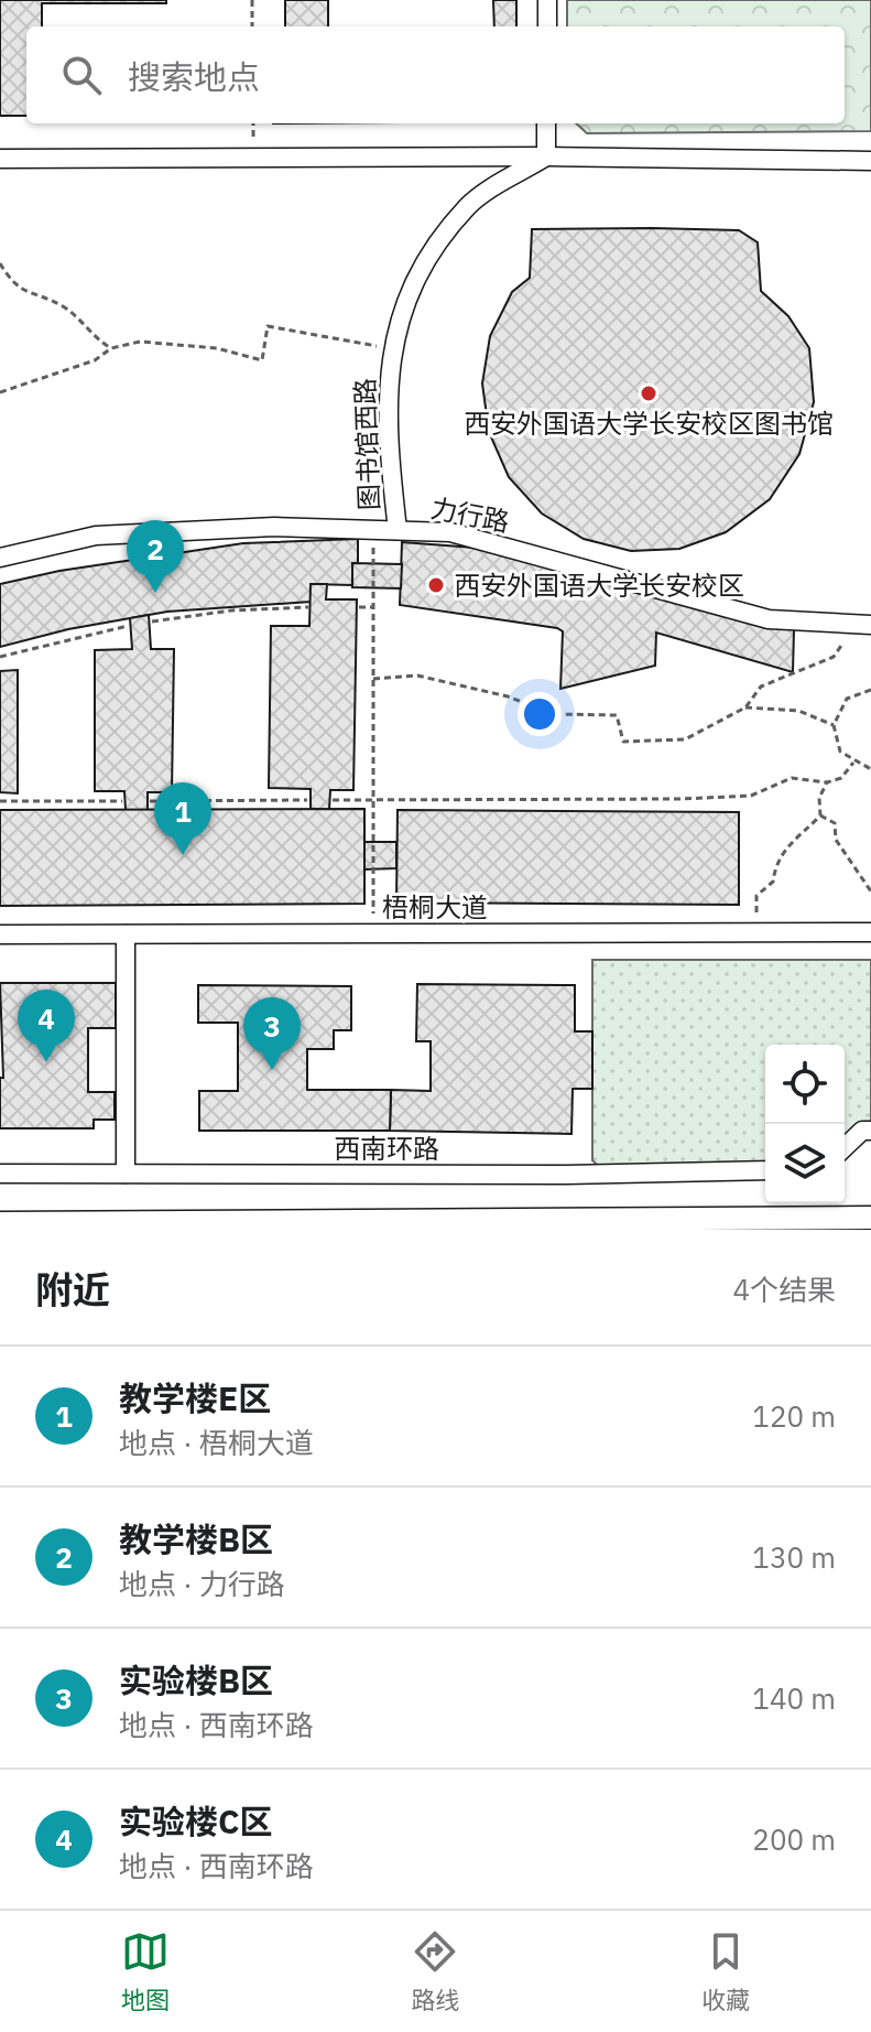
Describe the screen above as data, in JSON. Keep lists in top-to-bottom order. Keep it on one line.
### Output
{"streets":{"street":["图书馆西路","力行路","梧桐大道","西南环路"]},"crossings":[["图书馆西路","力行路"]],"places":["西安外国语大学长安校区图书馆","西安外国语大学长安校区"],"page":{"search":"搜索地点","pins":["2","1","4","3"],"heading":["附近","4个结果"],"list":[{"mark":"1","name":"教学楼E区","note":"地点 · 梧桐大道","value":"120 m"},{"mark":"2","name":"教学楼B区","note":"地点 · 力行路","value":"130 m"},{"mark":"3","name":"实验楼B区","note":"地点 · 西南环路","value":"140 m"},{"mark":"4","name":"实验楼C区","note":"地点 · 西南环路","value":"200 m"}],"nav":["地图","路线","收藏"]}}
